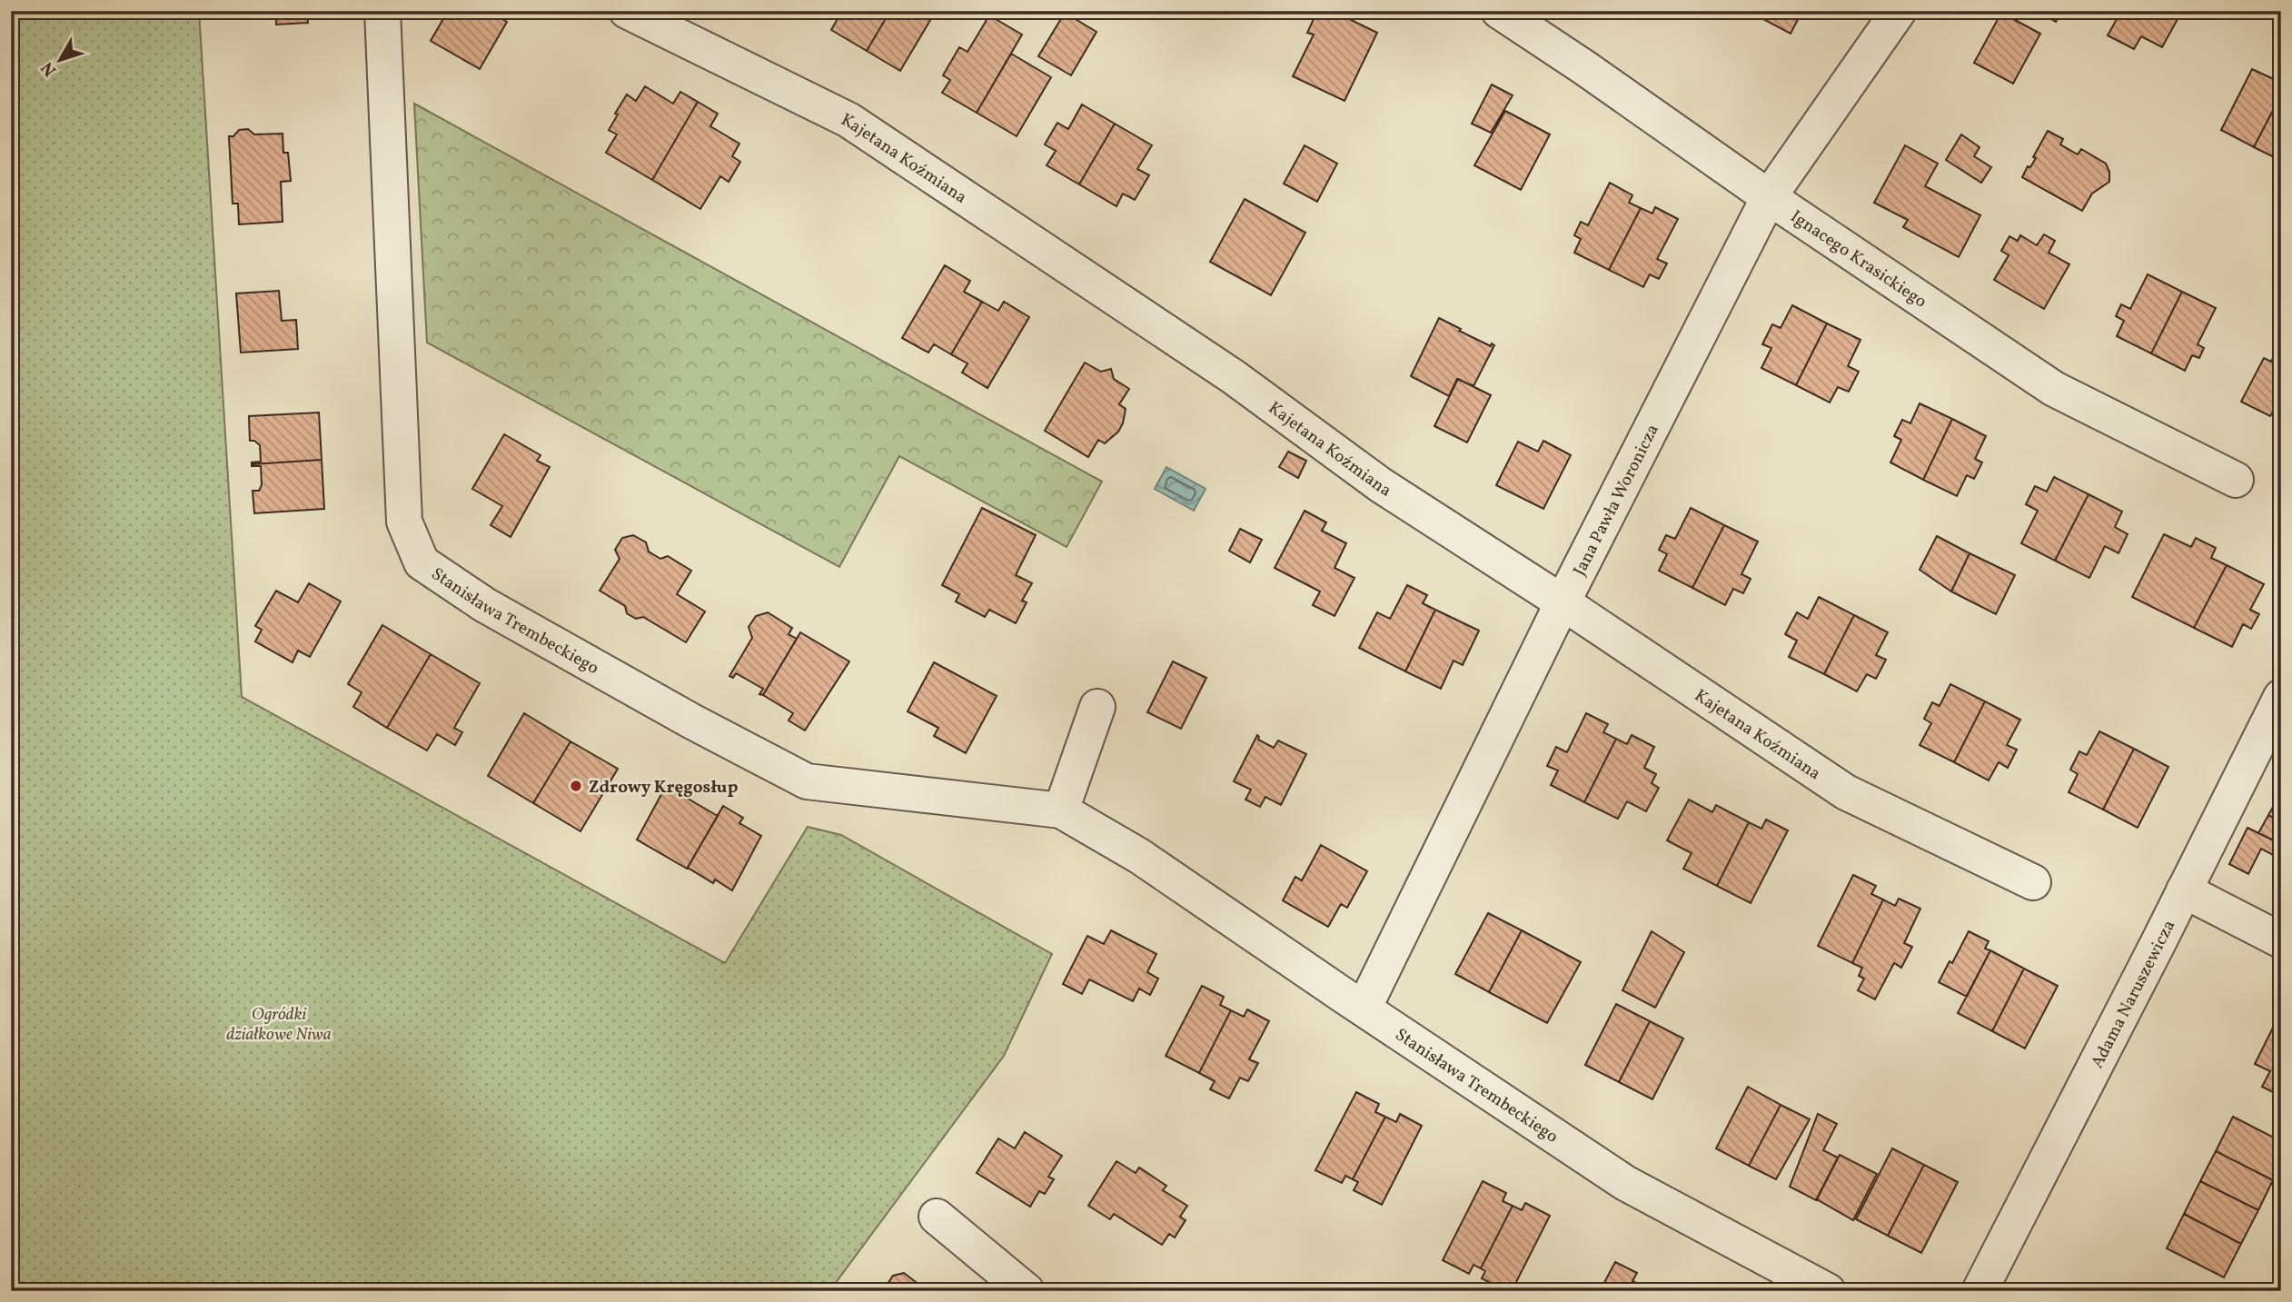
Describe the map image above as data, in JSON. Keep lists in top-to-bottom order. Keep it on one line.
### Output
{"streets":{"street":["Kajetana Koźmiana","Ignacego Krasickiego","Jana Pawła Woronicza","Stanisława Trembeckiego","Adama Naruszewicza"]},"crossings":[["Kajetana Koźmiana","Jana Pawła Woronicza"],["Ignacego Krasickiego","Jana Pawła Woronicza"],["Jana Pawła Woronicza","Stanisława Trembeckiego"]],"parks":["Ogródki działkowe Niwa"],"places":["Zdrowy Kręgosłup"],"north":"bottom left"}
